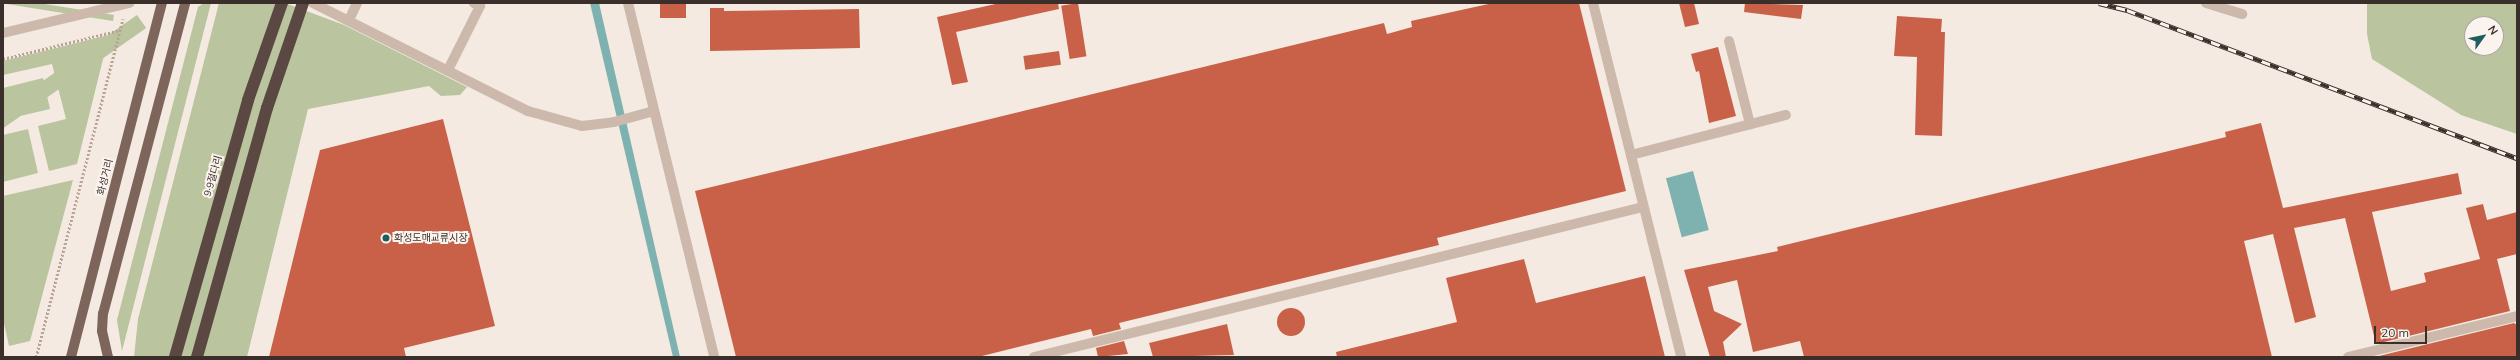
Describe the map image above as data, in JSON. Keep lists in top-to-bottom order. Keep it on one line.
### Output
{"streets":{"highway":["9·9절다리"],"main road":["화성거리"]},"places":["화성도매교류시장"],"scale_bar":"20 m","north":"top right"}
